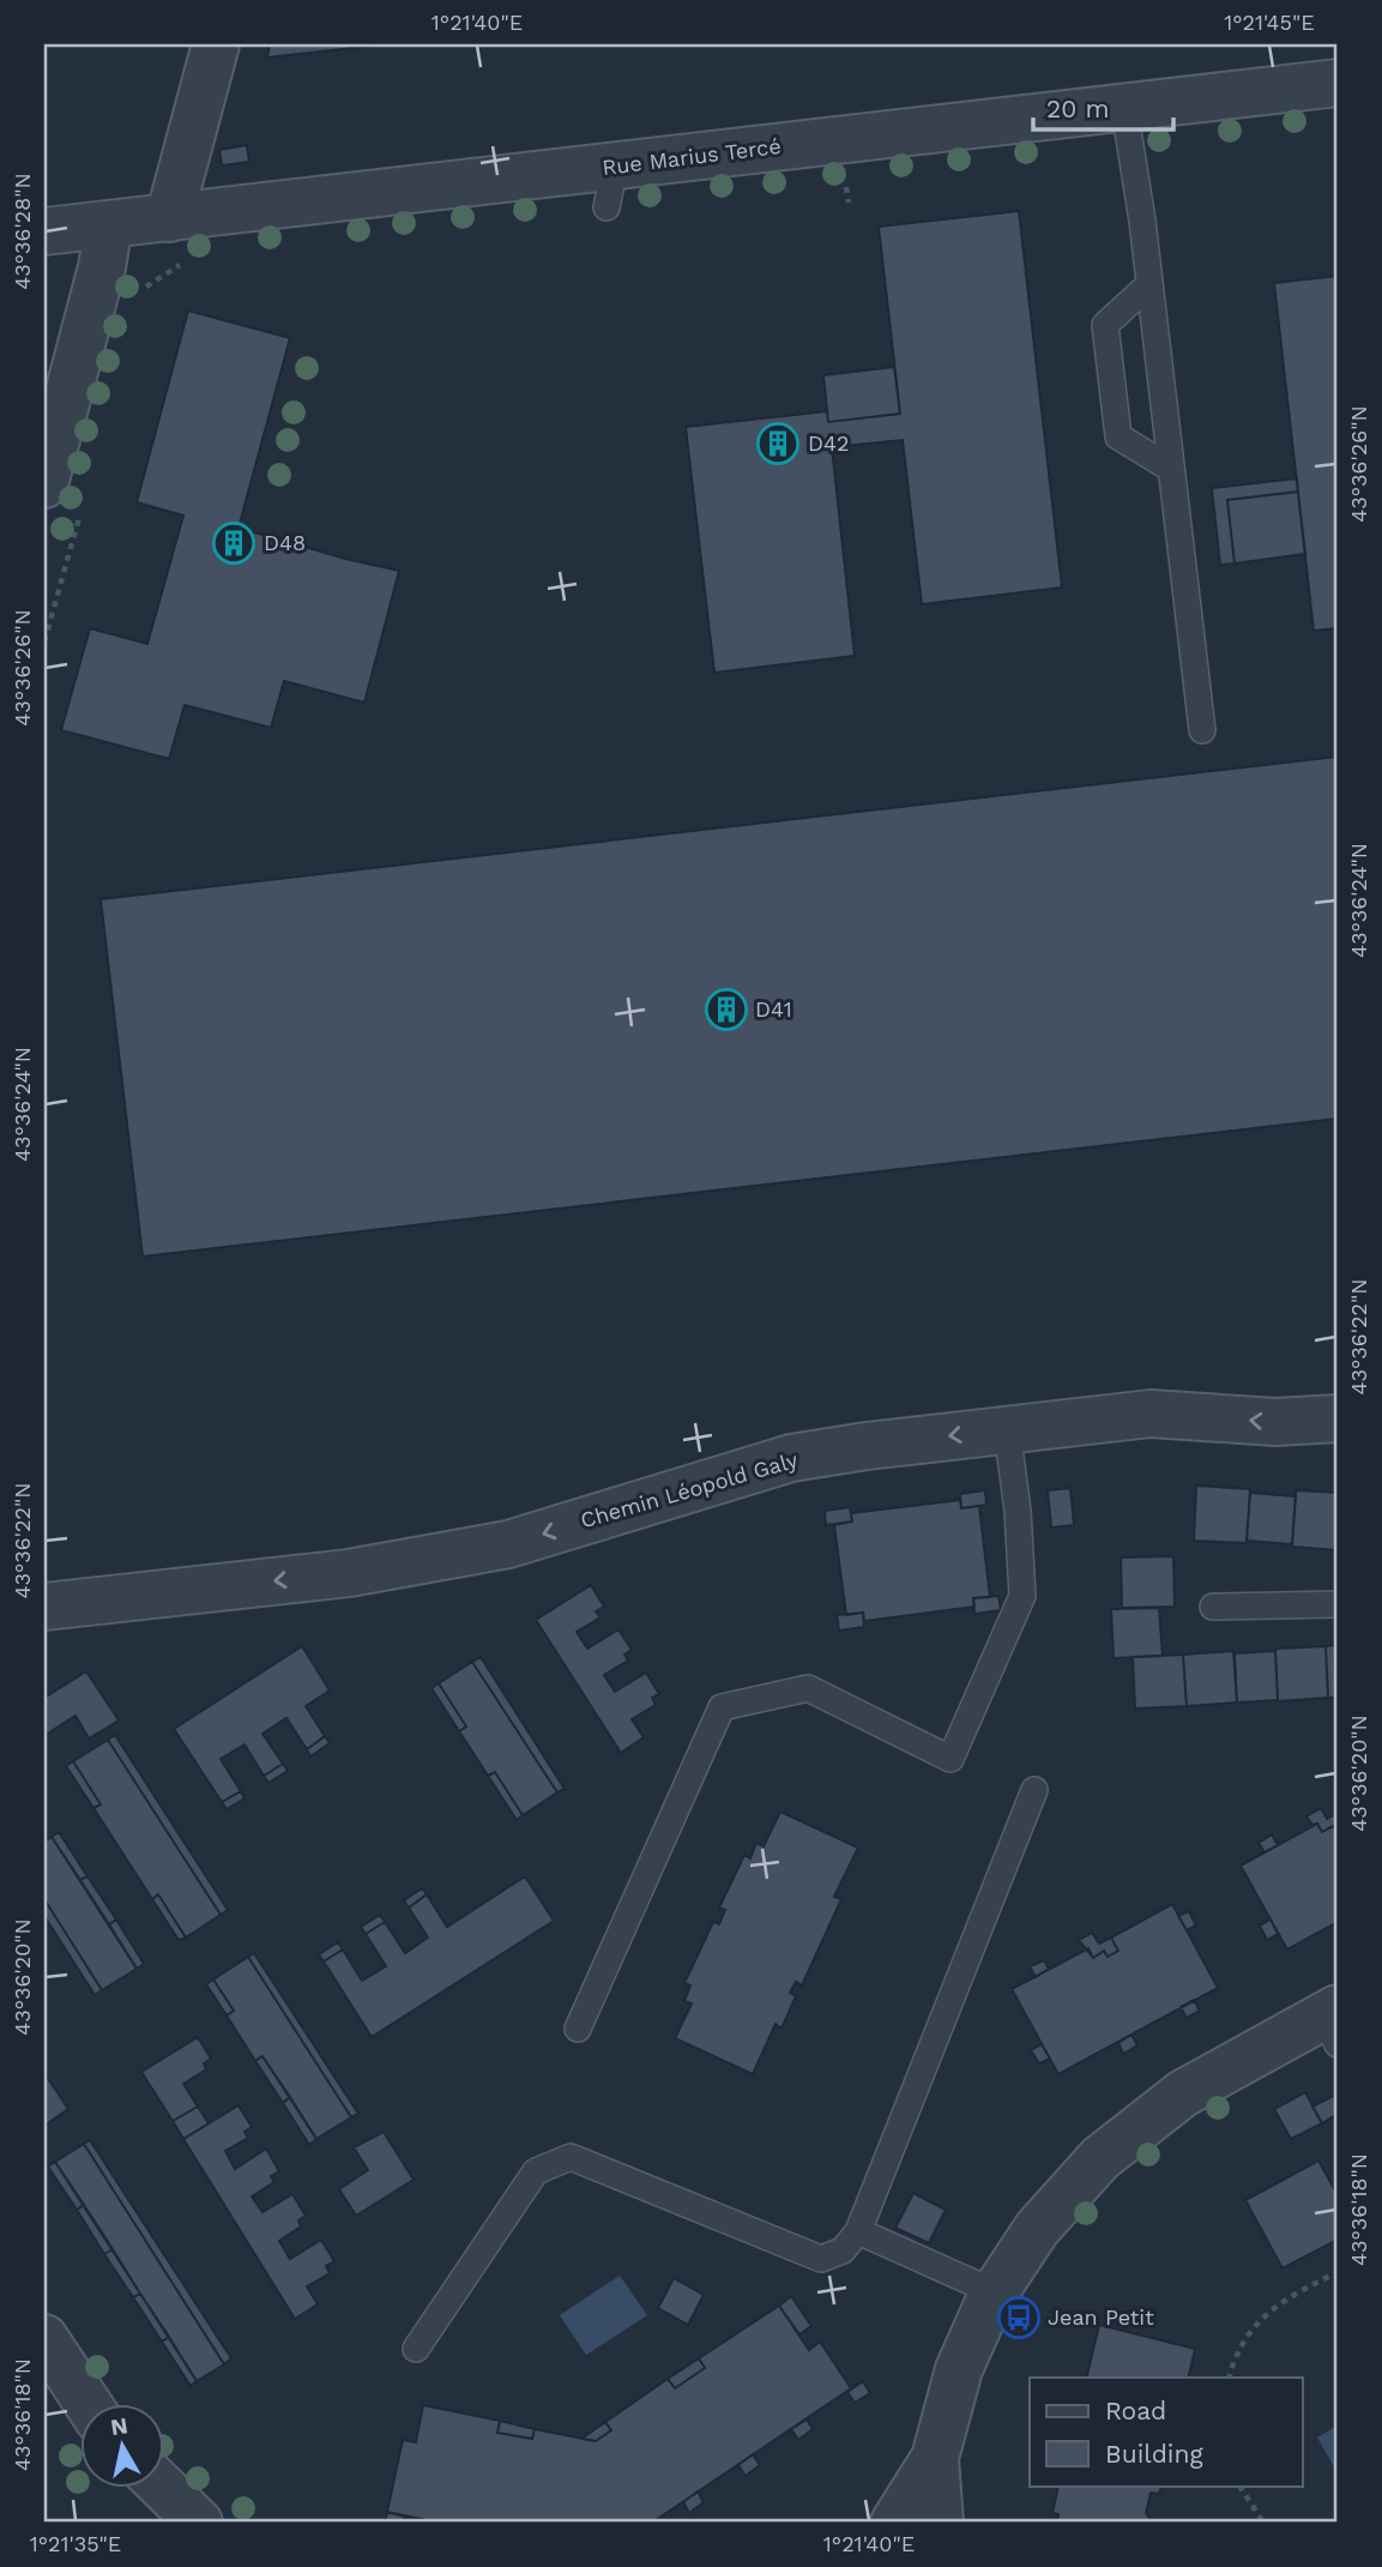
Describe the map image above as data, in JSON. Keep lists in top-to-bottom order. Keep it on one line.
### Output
{"streets":{"street":["Rue Marius Tercé","Chemin Léopold Galy"]},"one_way":["Chemin Léopold Galy"],"places":{"building":["D42","D48","D41"],"bus stop":["Jean Petit"]},"legend":["Road","Building"],"scale_bar":"20 m","north":"top","coordinates":["1°21'40\"E","1°21'45\"E","43°36'28\"N","43°36'26\"N","43°36'24\"N","43°36'22\"N","43°36'20\"N","43°36'18\"N","1°21'35\"E"]}
